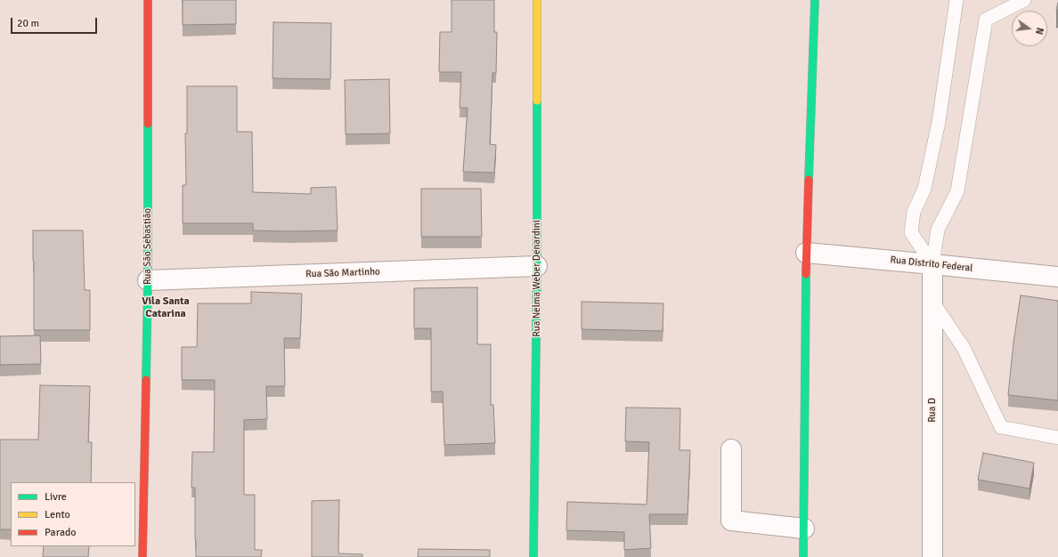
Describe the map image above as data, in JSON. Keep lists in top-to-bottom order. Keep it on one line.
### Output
{"streets":{"main road":["Rua São Sebastião","Rua Nelma Weber Denardini"],"street":["Rua Distrito Federal","Rua São Martinho","Rua D"]},"crossings":[["Rua São Sebastião","Rua São Martinho"],["Rua Distrito Federal","Rua D"],["Rua São Martinho","Rua Nelma Weber Denardini"]],"districts":["Vila Santa Catarina"],"legend":["Livre","Lento","Parado"],"scale_bar":"20 m","north":"right"}
